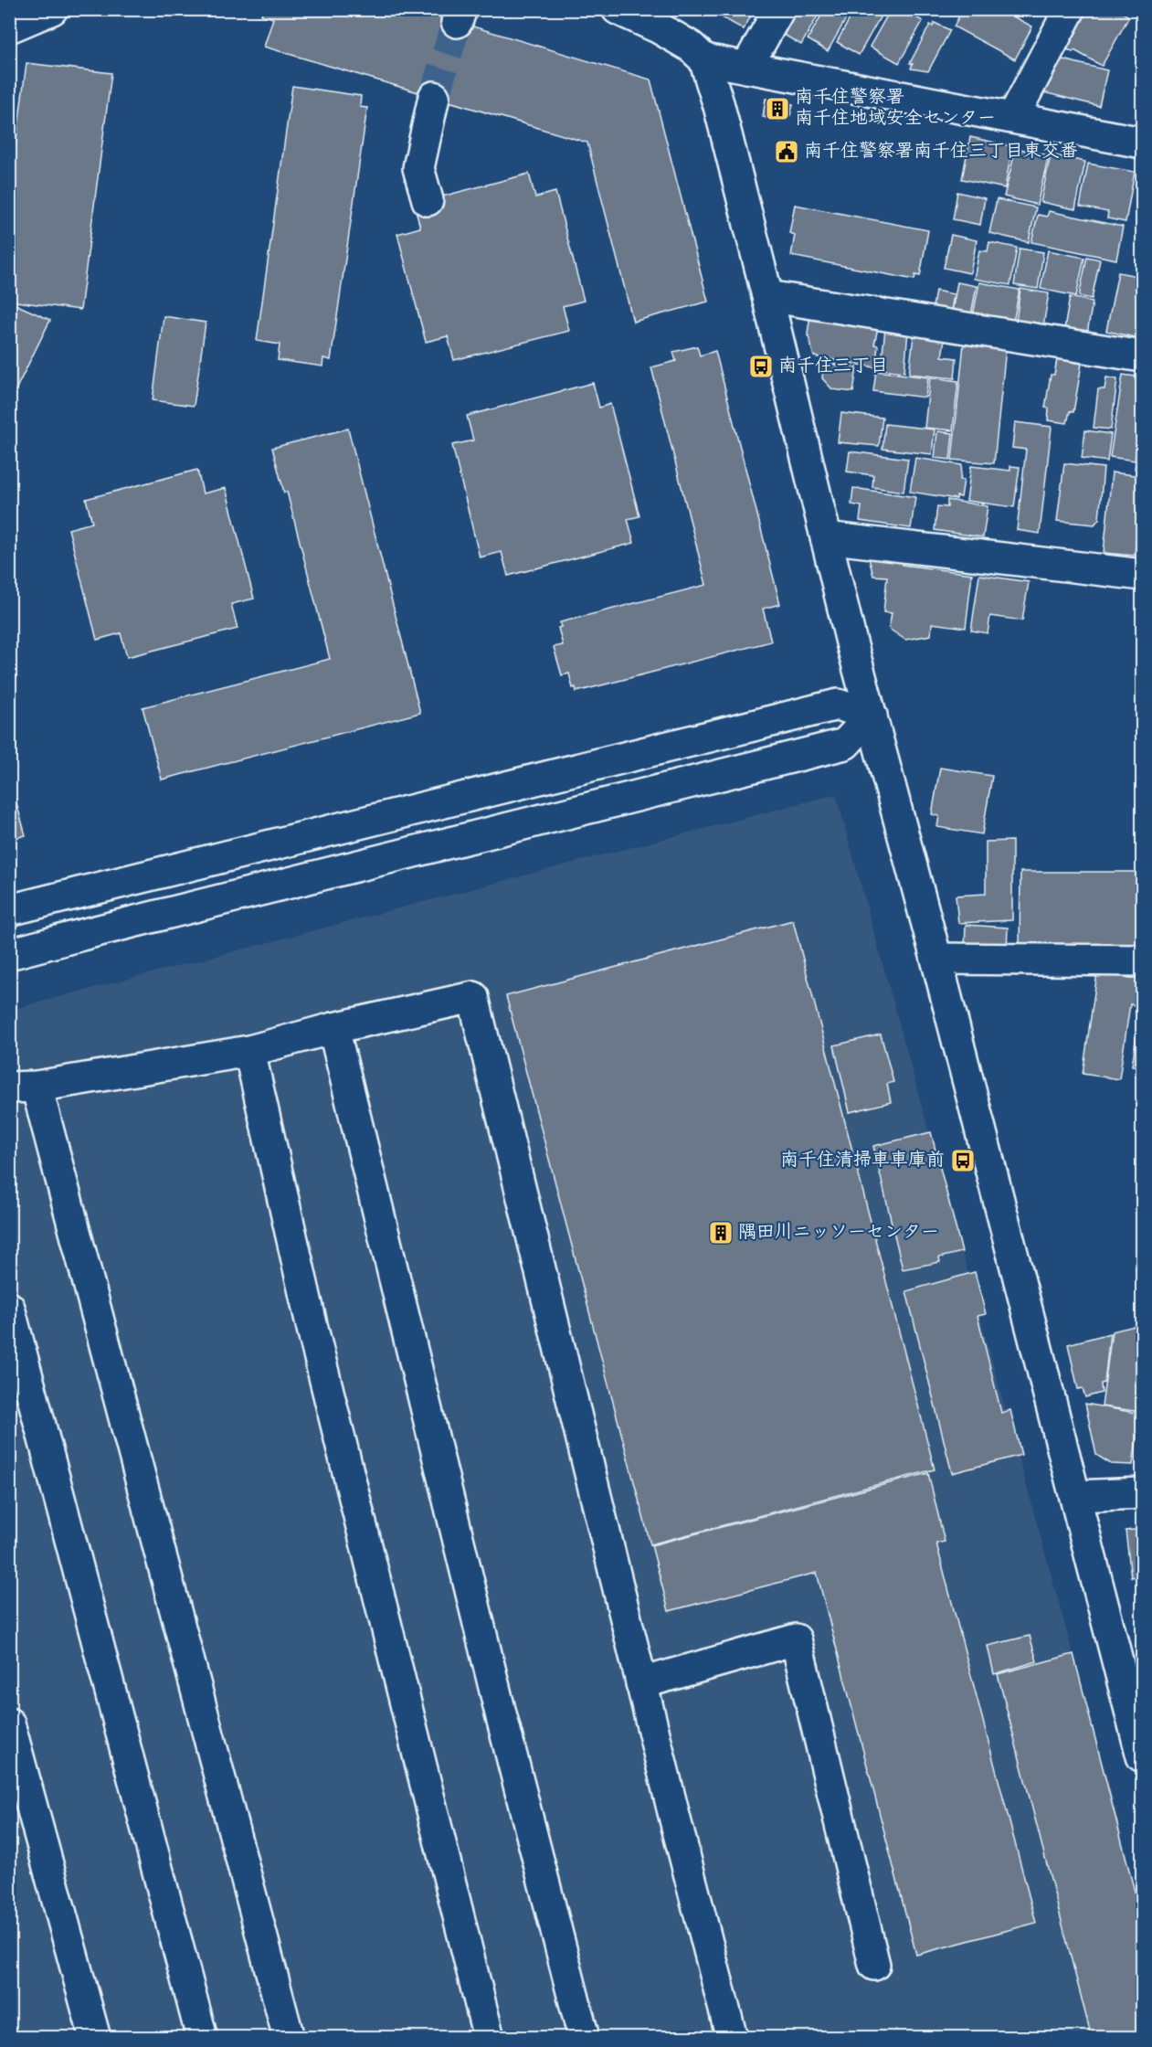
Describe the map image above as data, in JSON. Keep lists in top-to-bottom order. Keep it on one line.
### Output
{"places":{"building":["南千住警察署 南千住地域安全センター","隅田川ニッソーセンター"],"public building":["南千住警察署南千住三丁目東交番"],"bus stop":["南千住三丁目","南千住清掃車車庫前"]}}
